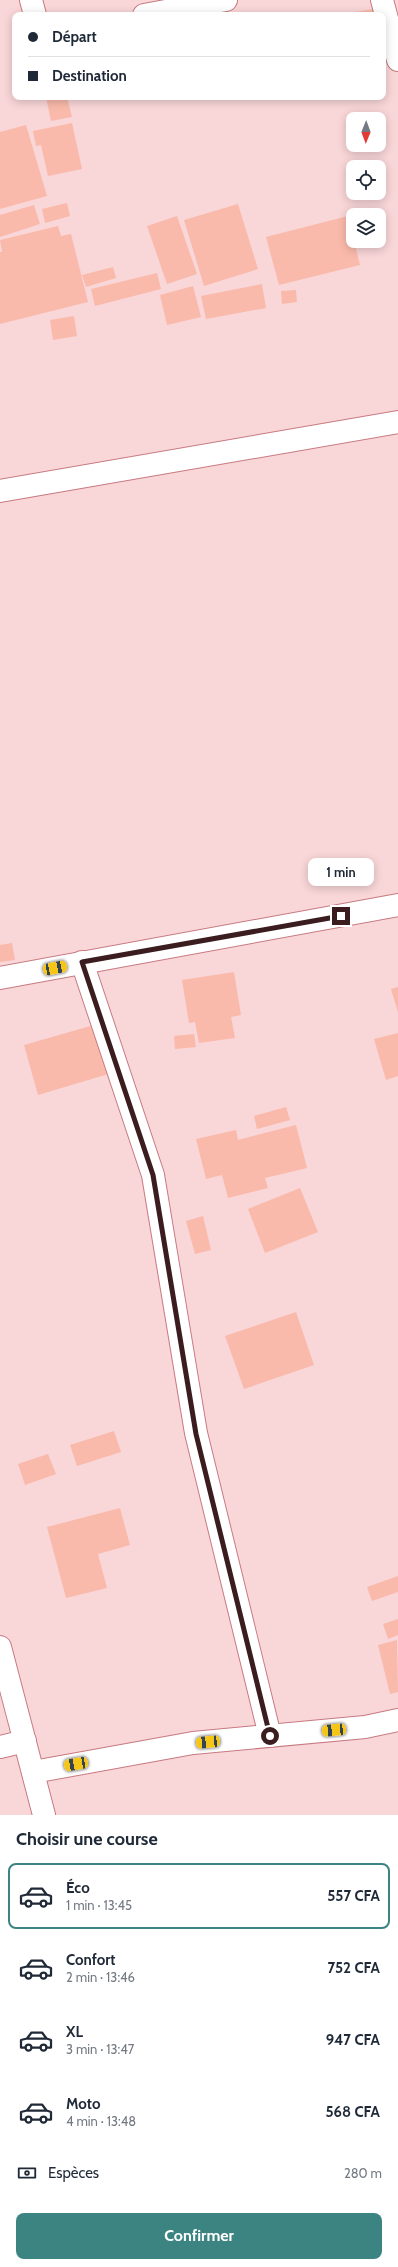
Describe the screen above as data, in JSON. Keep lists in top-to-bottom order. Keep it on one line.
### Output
{"north":"bottom","page":{"banner":["Départ","Destination"],"bubble":"1 min","heading":"Choisir une course","list":[{"name":"Éco","note":"1 min · 13:45","value":"557 CFA"},{"name":"Confort","note":"2 min · 13:46","value":"752 CFA"},{"name":"XL","note":"3 min · 13:47","value":"947 CFA"},{"name":"Moto","note":"4 min · 13:48","value":"568 CFA"}],"pay":["Espèces","280 m"],"buttons":"Confirmer"}}
